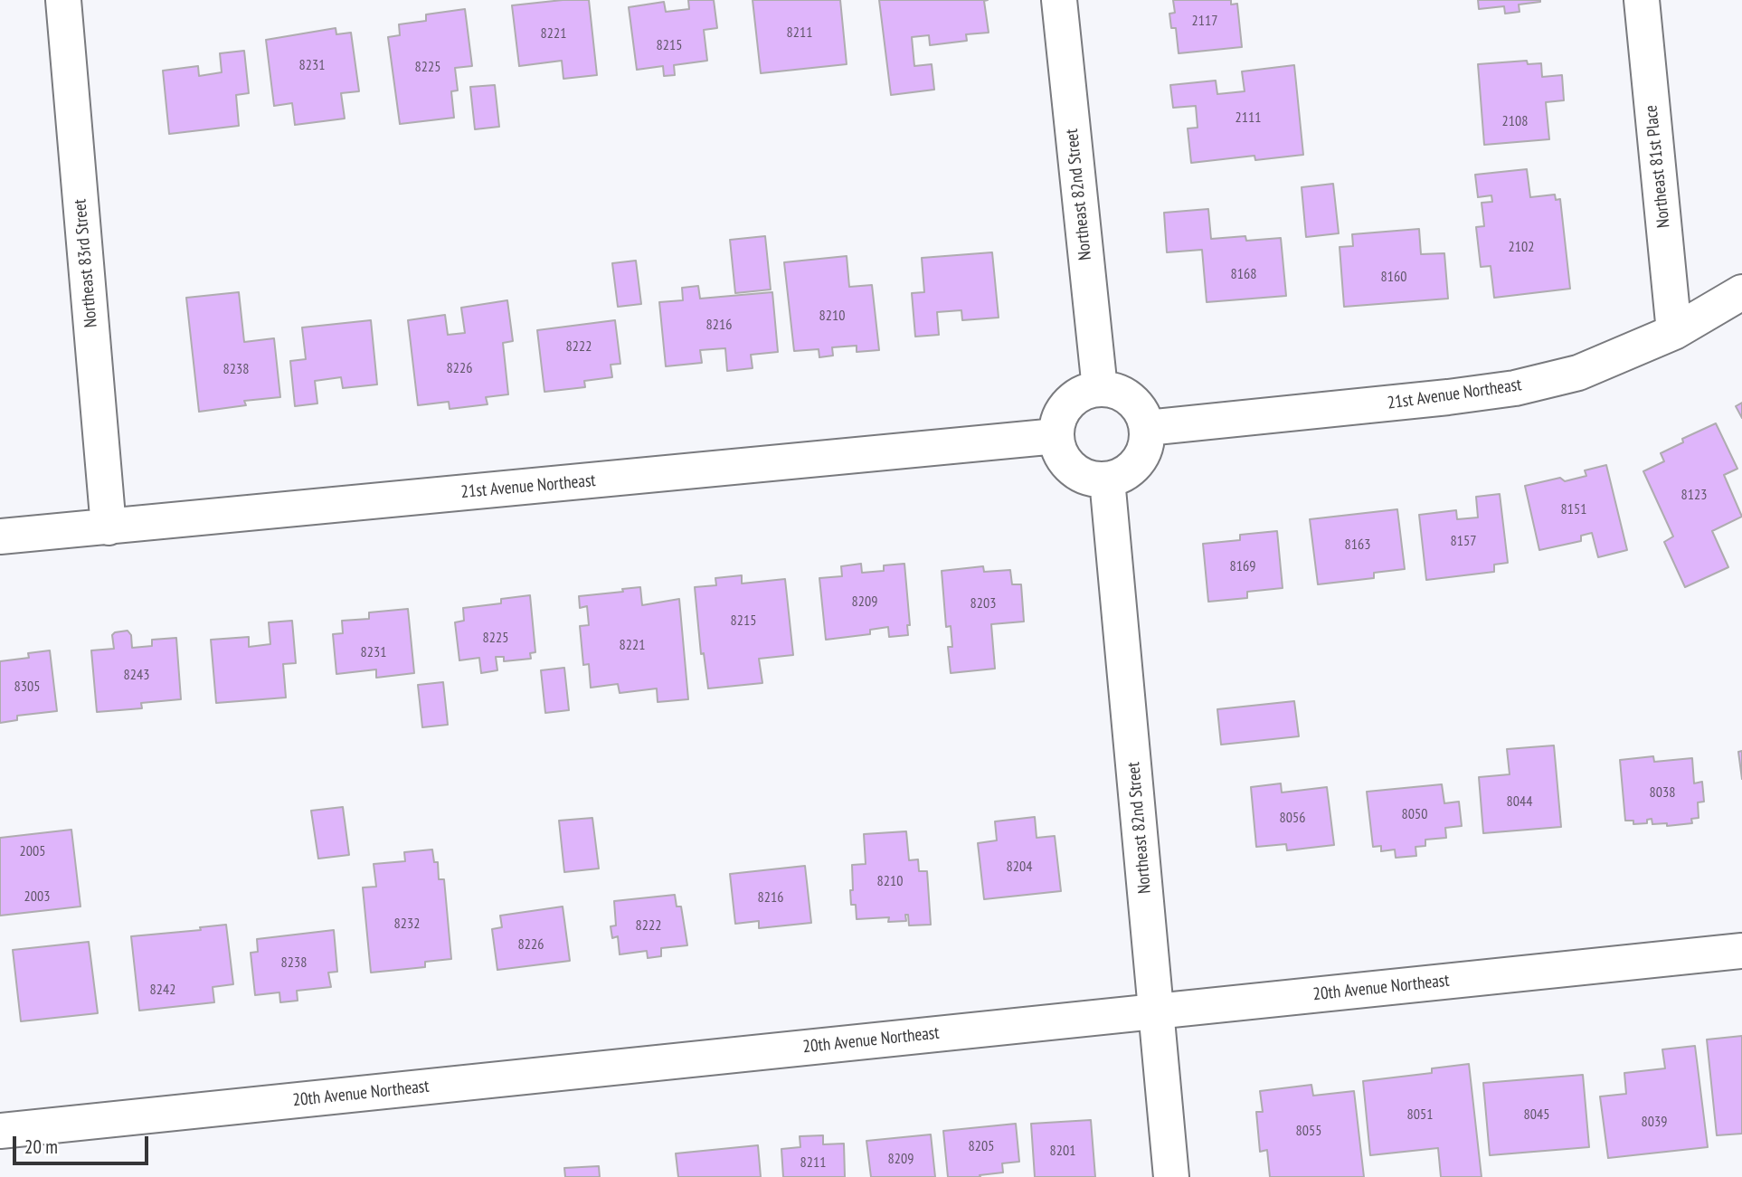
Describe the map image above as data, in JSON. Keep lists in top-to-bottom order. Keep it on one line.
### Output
{"streets":{"street":["Northeast 81st Place","Northeast 82nd Street","Northeast 83rd Street","21st Avenue Northeast","20th Avenue Northeast"]},"crossings":[["Northeast 81st Place","21st Avenue Northeast"],["Northeast 82nd Street","21st Avenue Northeast"],["Northeast 82nd Street","20th Avenue Northeast"],["Northeast 83rd Street","21st Avenue Northeast"]],"house_numbers":["2117","8211","8221","8215","8231","8225","2111","2108","2102","8168","8160","8210","8216","8222","8226","8238","8123","8151","8157","8163","8169","8209","8203","8215","8225","8221","8231","8243","8305","8038","8044","8050","8056","2005","8204","8210","2003","8216","8232","8222","8226","8238","8242","8051","8045","8039","8055","8205","8201","8209","8211"],"scale_bar":"20 m"}
